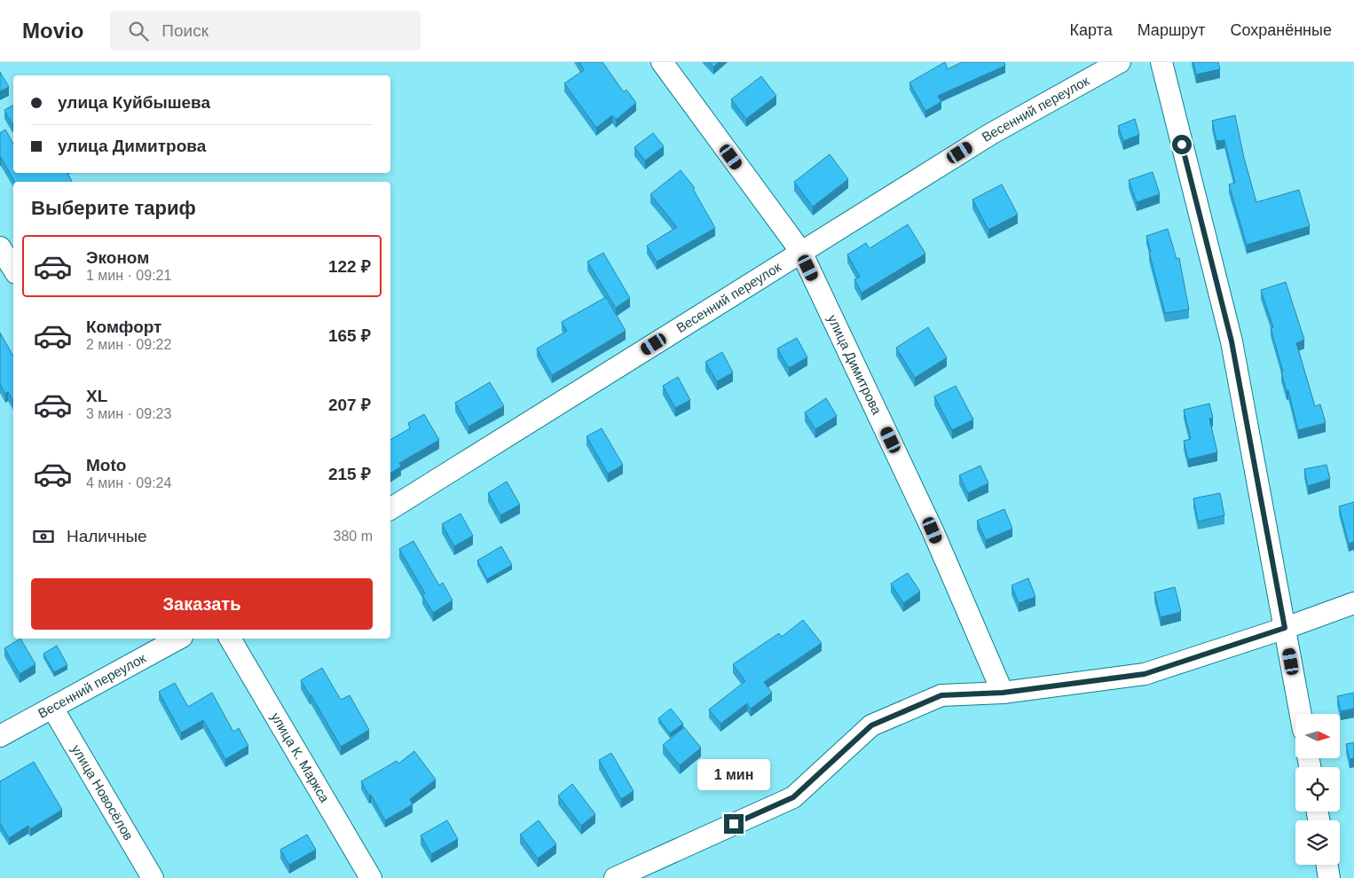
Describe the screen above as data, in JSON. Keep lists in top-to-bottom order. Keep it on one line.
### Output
{"streets":{"street":["Весенний переулок","улица Димитрова","улица К. Маркса","улица Новосёлов"]},"crossings":[["Весенний переулок","улица Димитрова"],["Весенний переулок","улица Новосёлов"]],"north":"right","page":{"header":"Movio","search":"Поиск","nav":["Карта","Маршрут","Сохранённые"],"banner":["улица Куйбышева","улица Димитрова"],"heading":"Выберите тариф","list":[{"name":"Эконом","note":"1 мин · 09:21","value":"122 ₽"},{"name":"Комфорт","note":"2 мин · 09:22","value":"165 ₽"},{"name":"XL","note":"3 мин · 09:23","value":"207 ₽"},{"name":"Moto","note":"4 мин · 09:24","value":"215 ₽"}],"pay":["Наличные","380 m"],"buttons":"Заказать","bubble":"1 мин"}}
